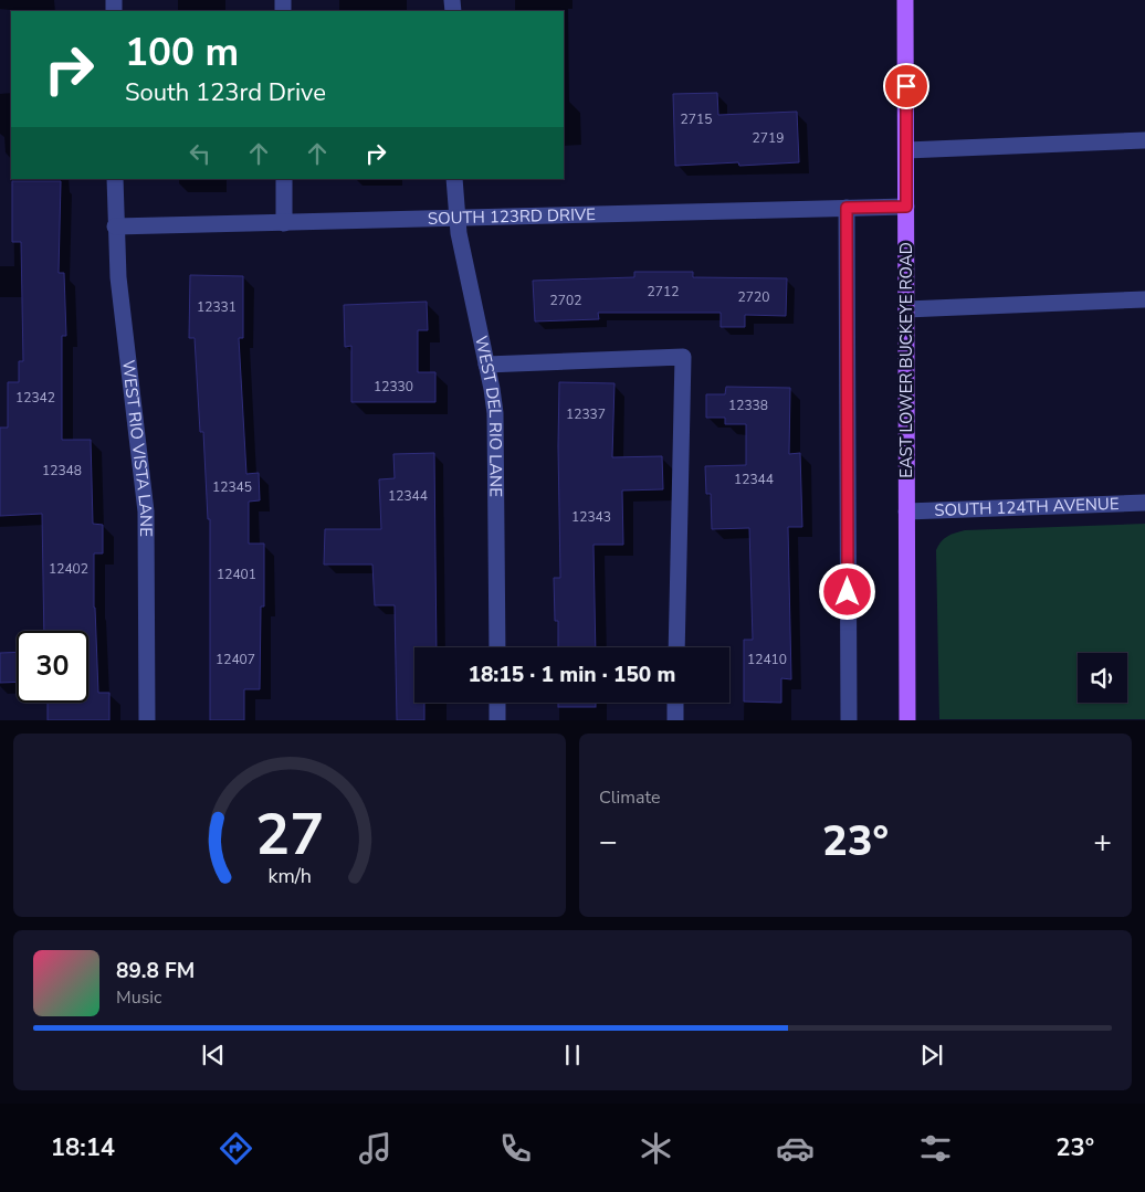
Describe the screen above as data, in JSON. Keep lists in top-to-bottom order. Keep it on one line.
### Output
{"streets":{"main road":["EAST LOWER BUCKEYE ROAD"],"street":["SOUTH 123RD DRIVE","WEST DEL RIO LANE","WEST RIO VISTA LANE","SOUTH 124TH AVENUE"]},"crossings":[["SOUTH 123RD DRIVE","EAST LOWER BUCKEYE ROAD"],["SOUTH 123RD DRIVE","WEST DEL RIO LANE"],["SOUTH 123RD DRIVE","WEST RIO VISTA LANE"],["EAST LOWER BUCKEYE ROAD","SOUTH 124TH AVENUE"]],"house_numbers":["2715","2719","2712","2720","2702","12331","12330","12342","12338","12337","12348","12344","12345","12344","12343","12402","12401","12407","12410"],"page":{"turn":["100 m","South 123rd Drive"],"limit":"30","trip":"18:15 · 1 min · 150 m","tile":"Climate","heat":["−","23°","+"],"song":["89.8 FM","Music"],"tabs":["18:14","23°"],"gauge":["27","km/h"]}}
